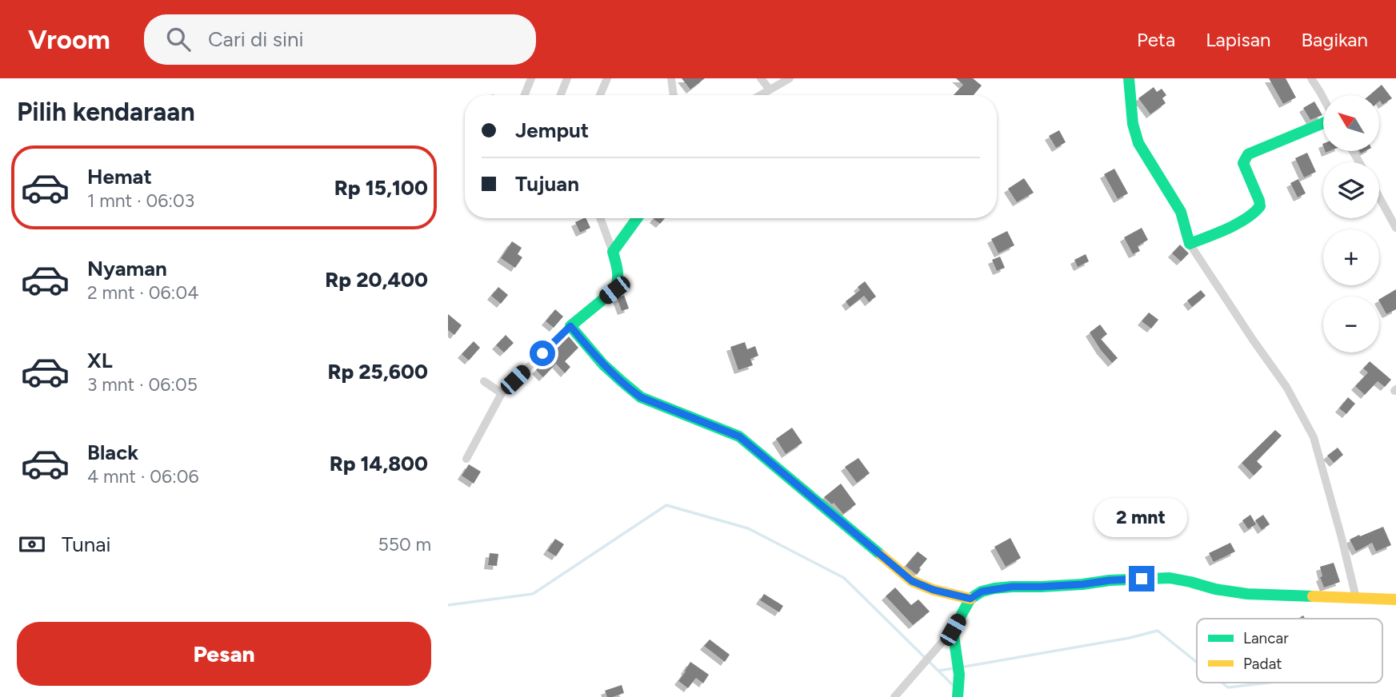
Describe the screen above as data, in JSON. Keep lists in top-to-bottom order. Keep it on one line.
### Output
{"legend":["Lancar","Padat"],"north":"top left","page":{"header":"Vroom","search":"Cari di sini","nav":["Peta","Lapisan","Bagikan"],"heading":"Pilih kendaraan","map_buttons":["+","−"],"banner":["Jemput","Tujuan"],"list":[{"name":"Hemat","note":"1 mnt · 06:03","value":"Rp 15,100"},{"name":"Nyaman","note":"2 mnt · 06:04","value":"Rp 20,400"},{"name":"XL","note":"3 mnt · 06:05","value":"Rp 25,600"},{"name":"Black","note":"4 mnt · 06:06","value":"Rp 14,800"}],"bubble":"2 mnt","pay":["Tunai","550 m"],"buttons":"Pesan"}}
